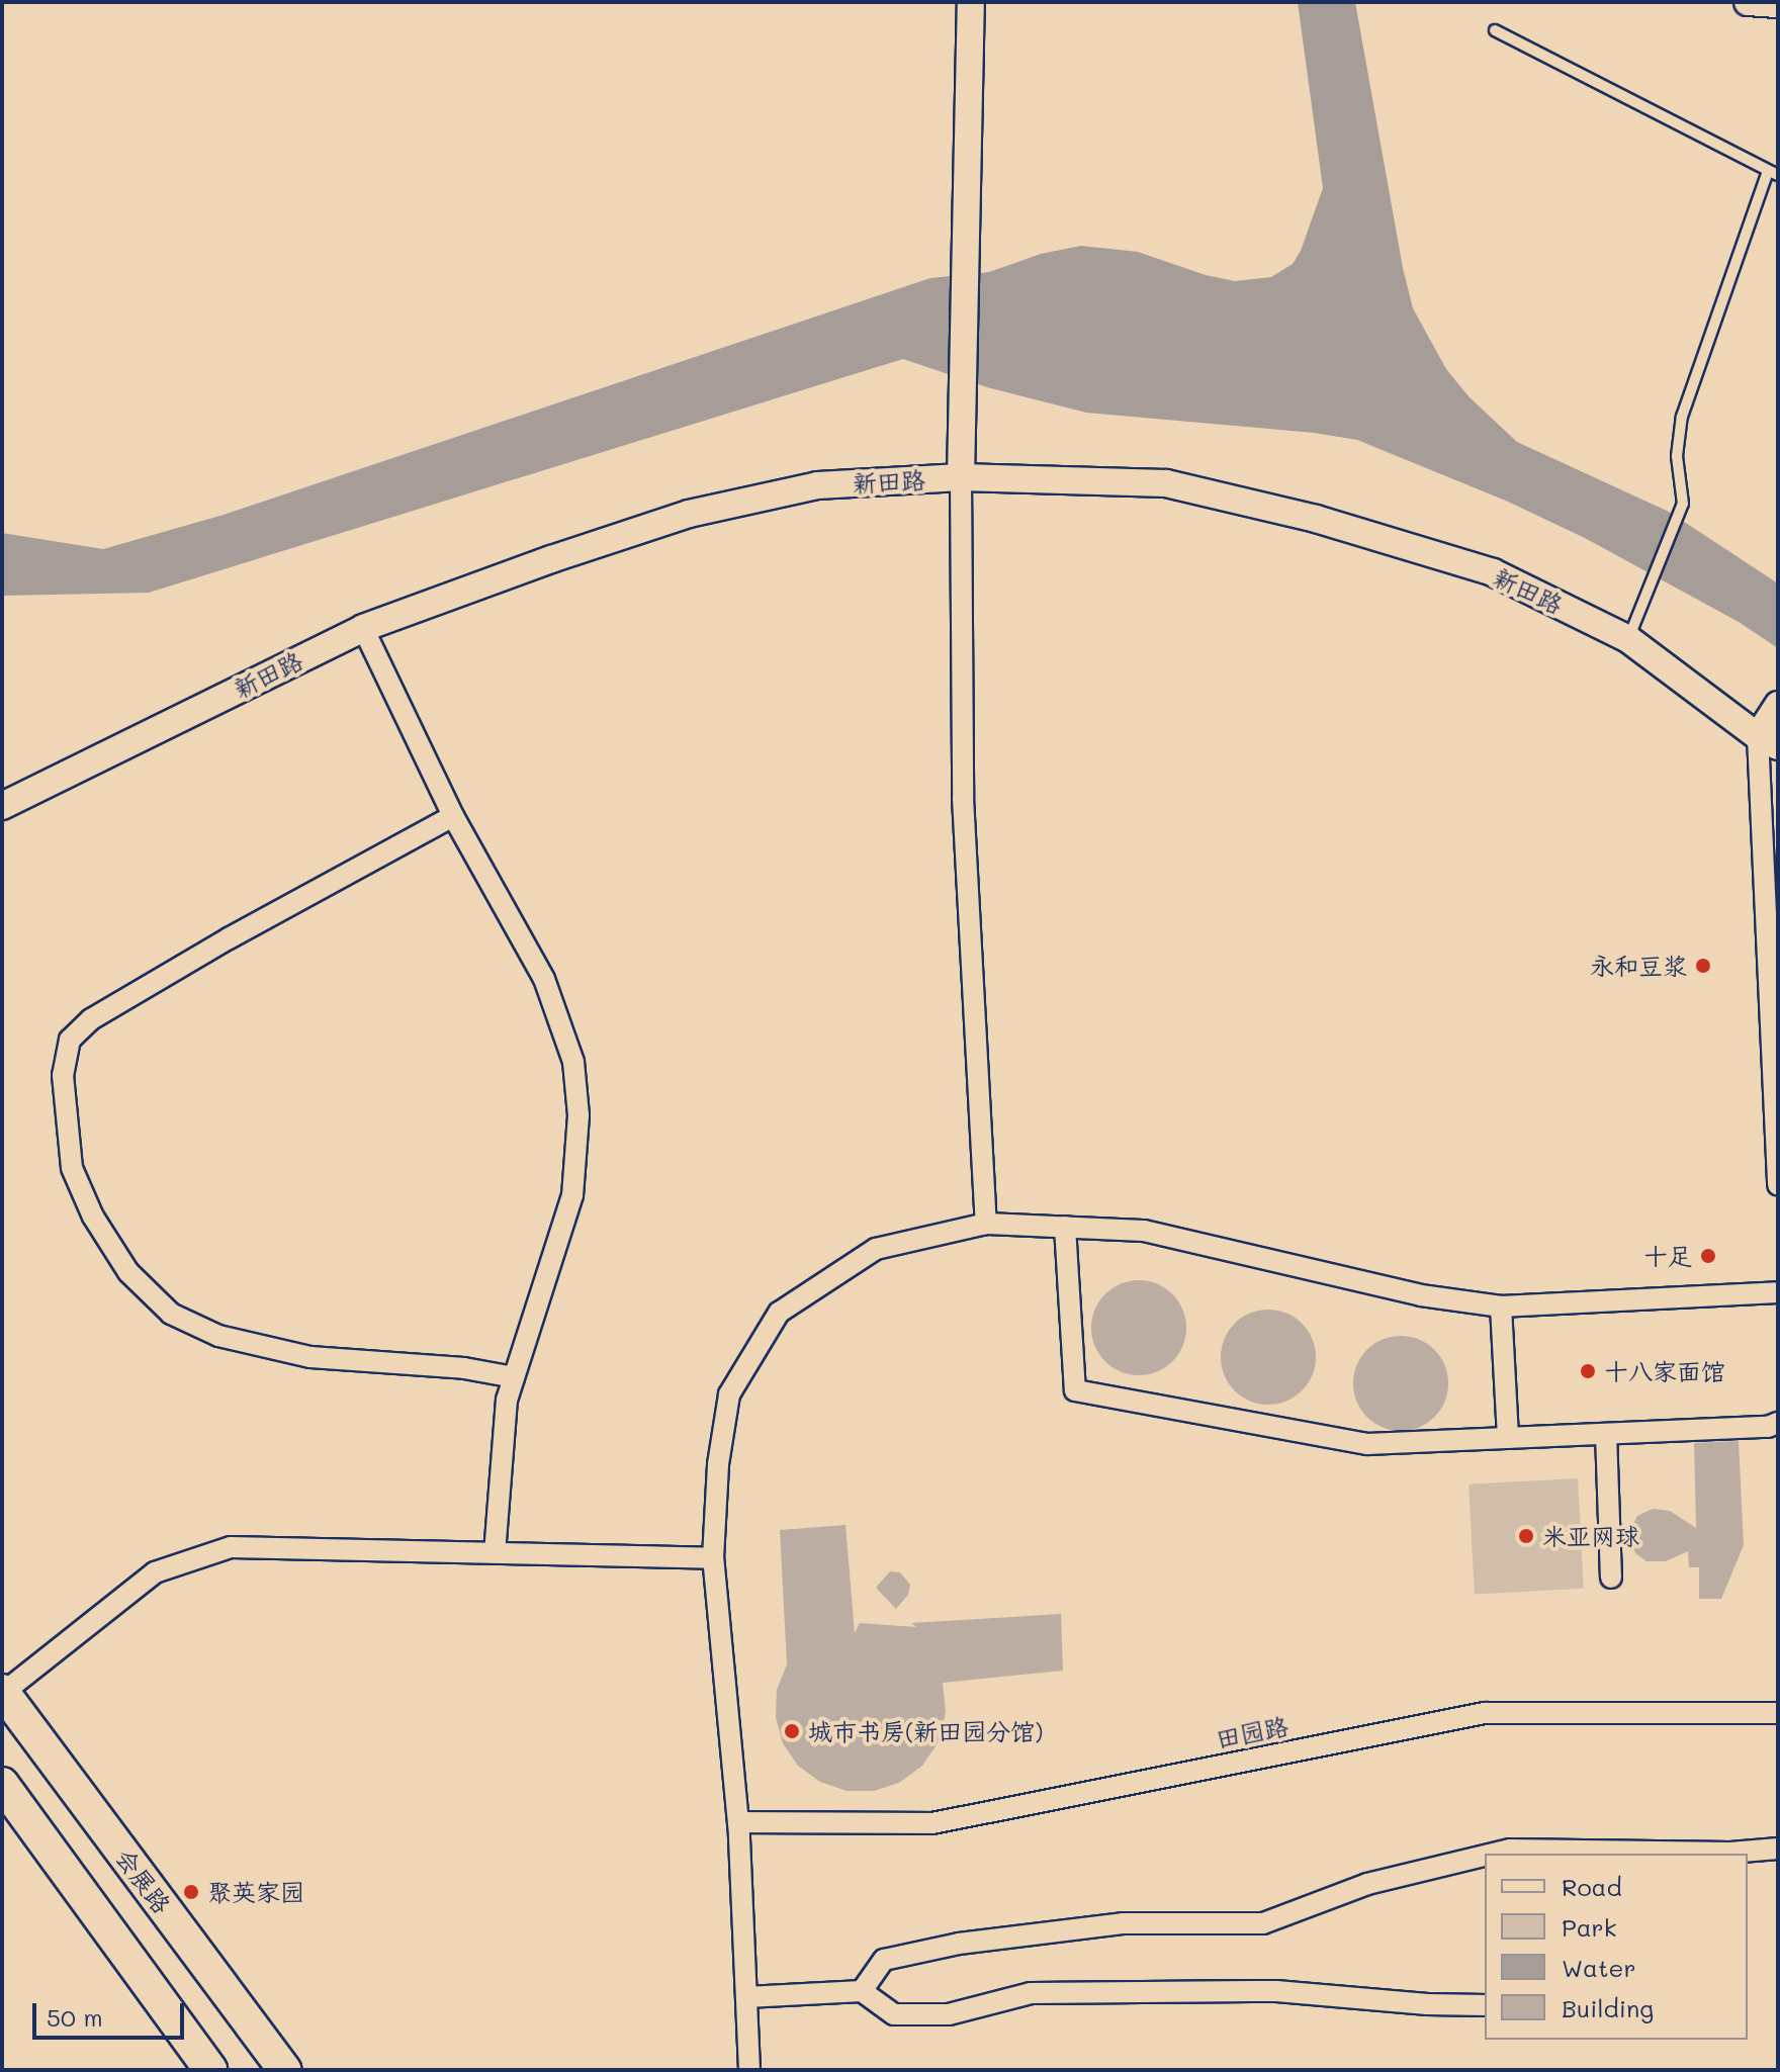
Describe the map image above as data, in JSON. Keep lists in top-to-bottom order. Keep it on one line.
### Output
{"streets":{"main road":["会展路"],"street":["新田路","田园路"]},"places":["永和豆浆","十足","十八家面馆","米亚网球","城市书房(新田园分馆)","聚英家园"],"legend":["Road","Park","Water","Building"],"scale_bar":"50 m"}
